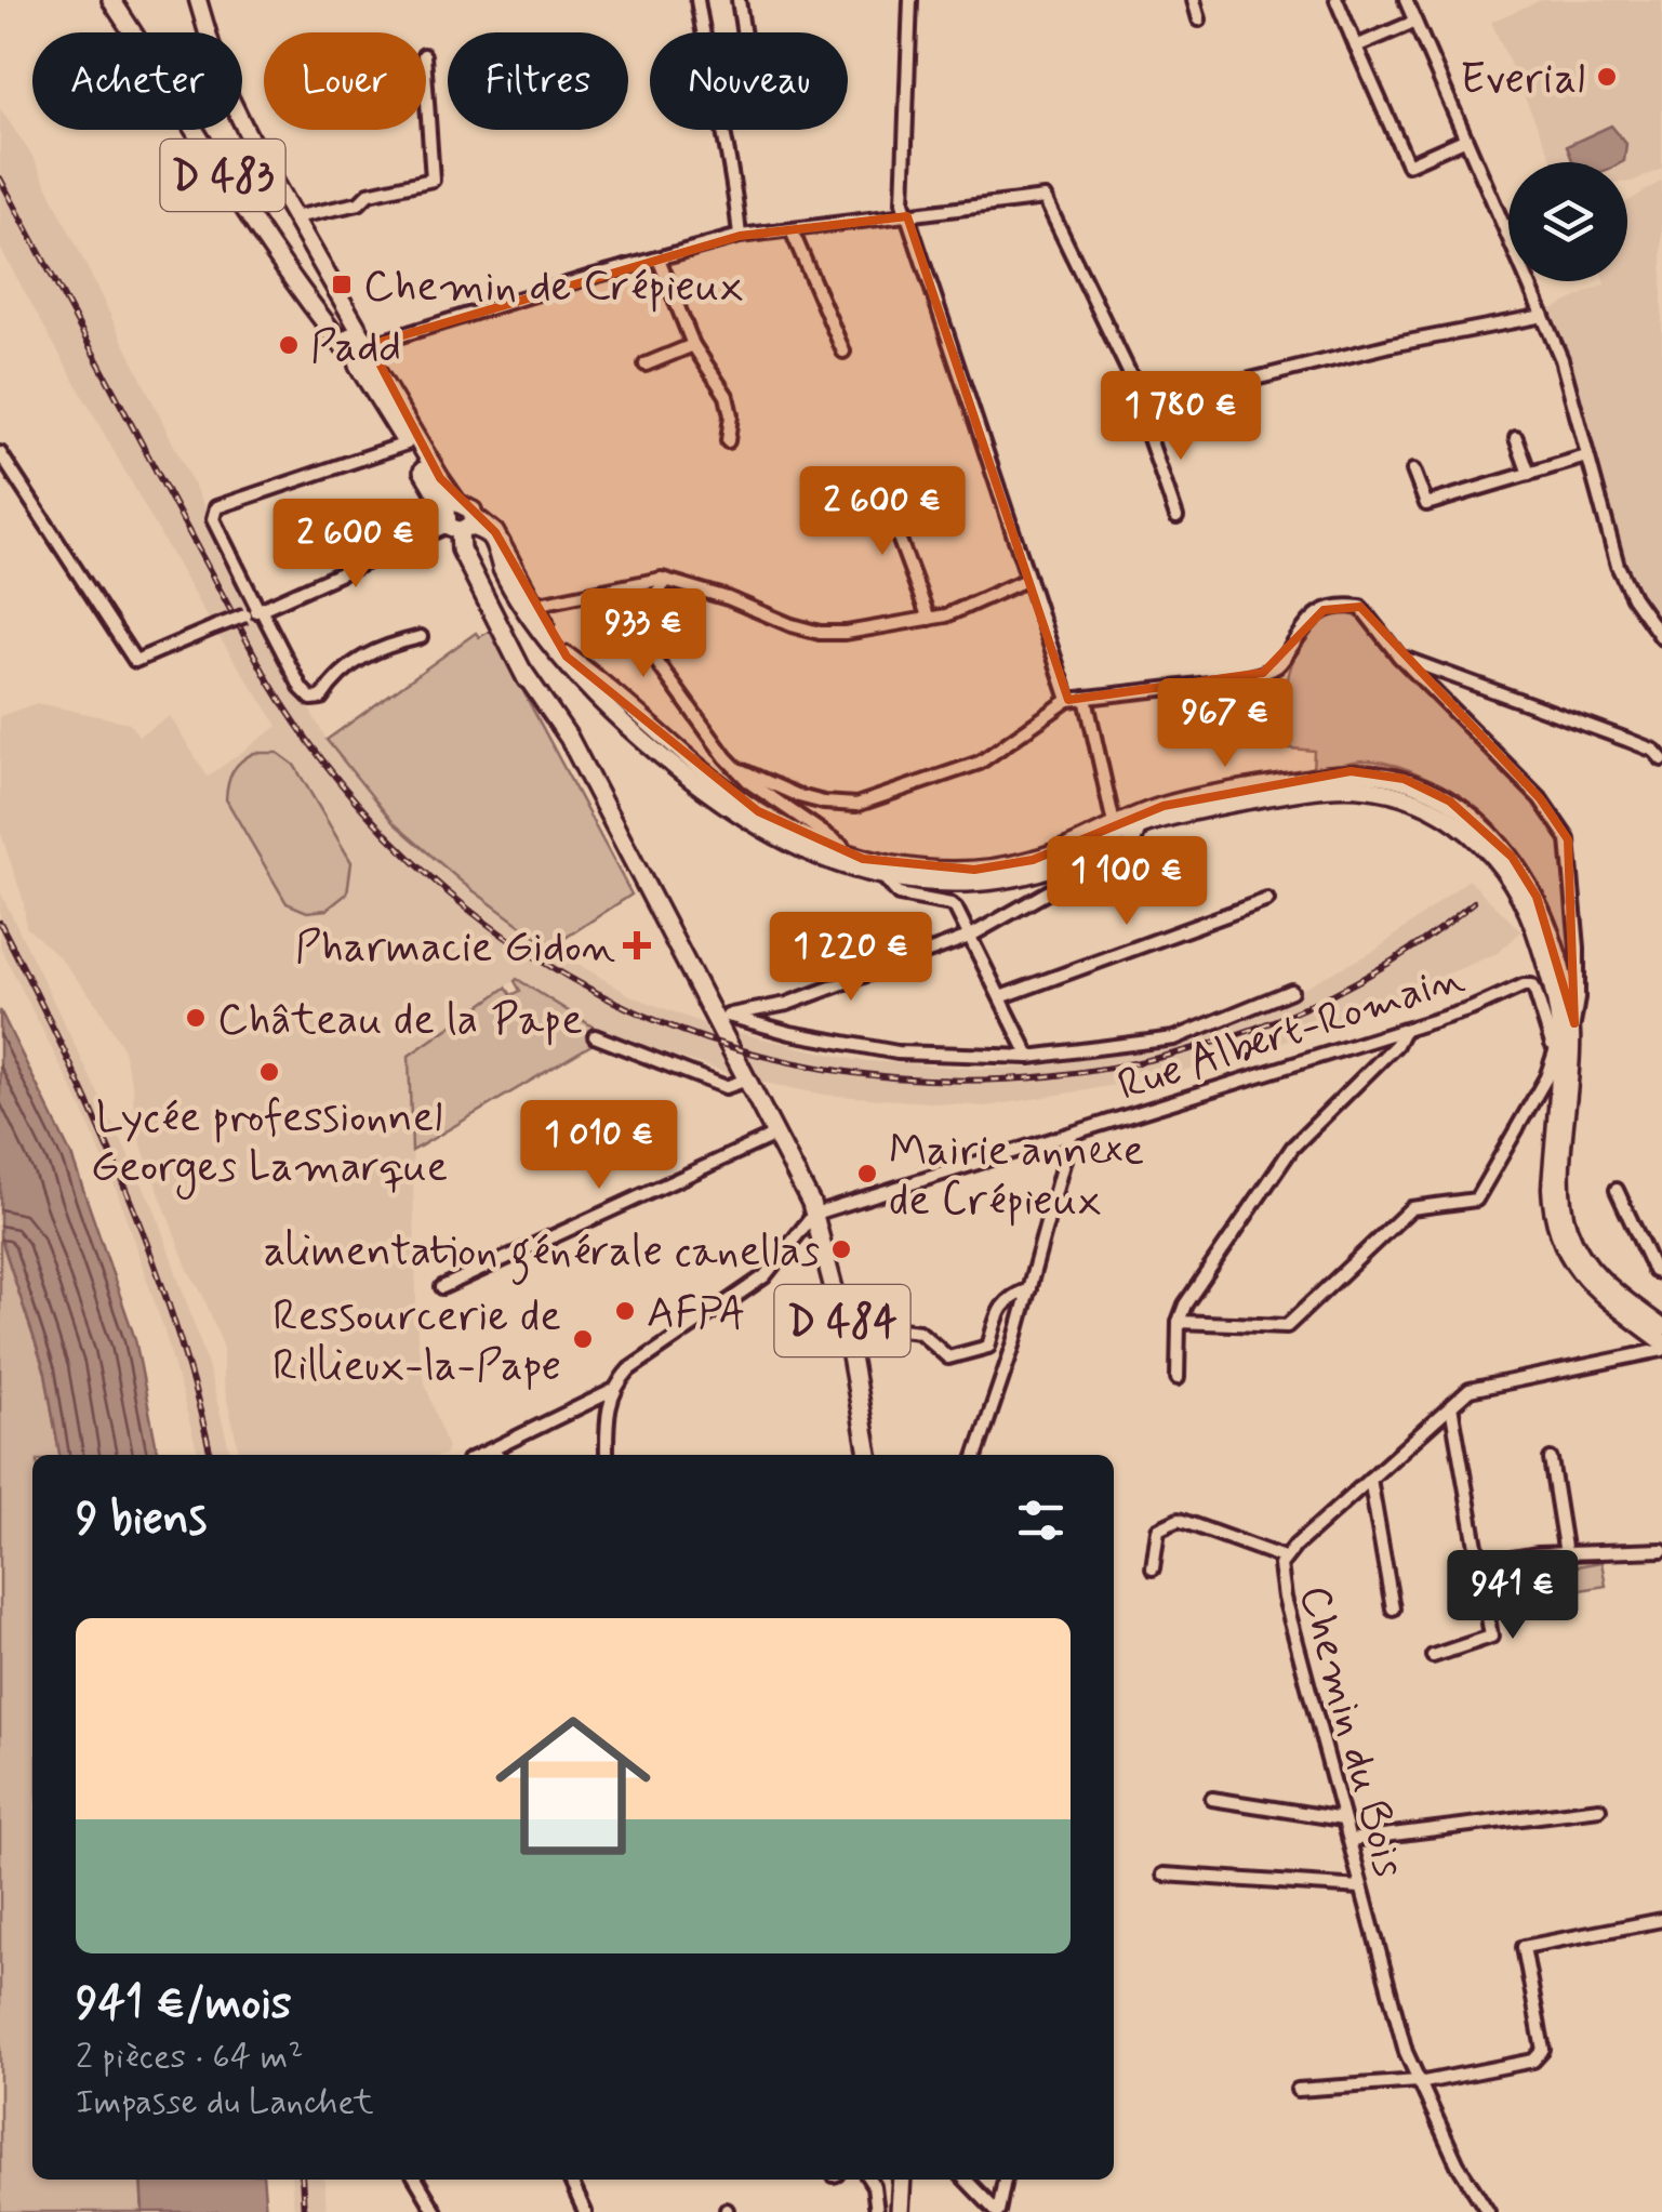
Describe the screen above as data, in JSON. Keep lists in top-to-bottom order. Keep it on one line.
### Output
{"streets":{"main road":["D 483","D 484"],"street":["Rue Albert-Romain","Chemin du Bois"]},"crossings":[["D 483","D 484"],["Rue Albert-Romain","D 484"]],"places":{"other":["Everial","Padd","Château de la Pape","Lycée professionnel Georges Lamarque","Mairie annexe de Crépieux","alimentation générale canellas","AFPA","Ressourcerie de Rillieux-la-Pape"],"transit":["Chemin de Crépieux"],"health":["Pharmacie Gidon"]},"page":{"chip":["Acheter","Louer","Filtres","Nouveau"],"price":["1 780 €","2 600 €","2 600 €","933 €","967 €","1 100 €","1 220 €","1 010 €","941 €"],"heading":"9 biens","list":[{"name":"941 €/mois","note":"2 pièces · 64 m² · Impasse du Lanchet"}]}}
